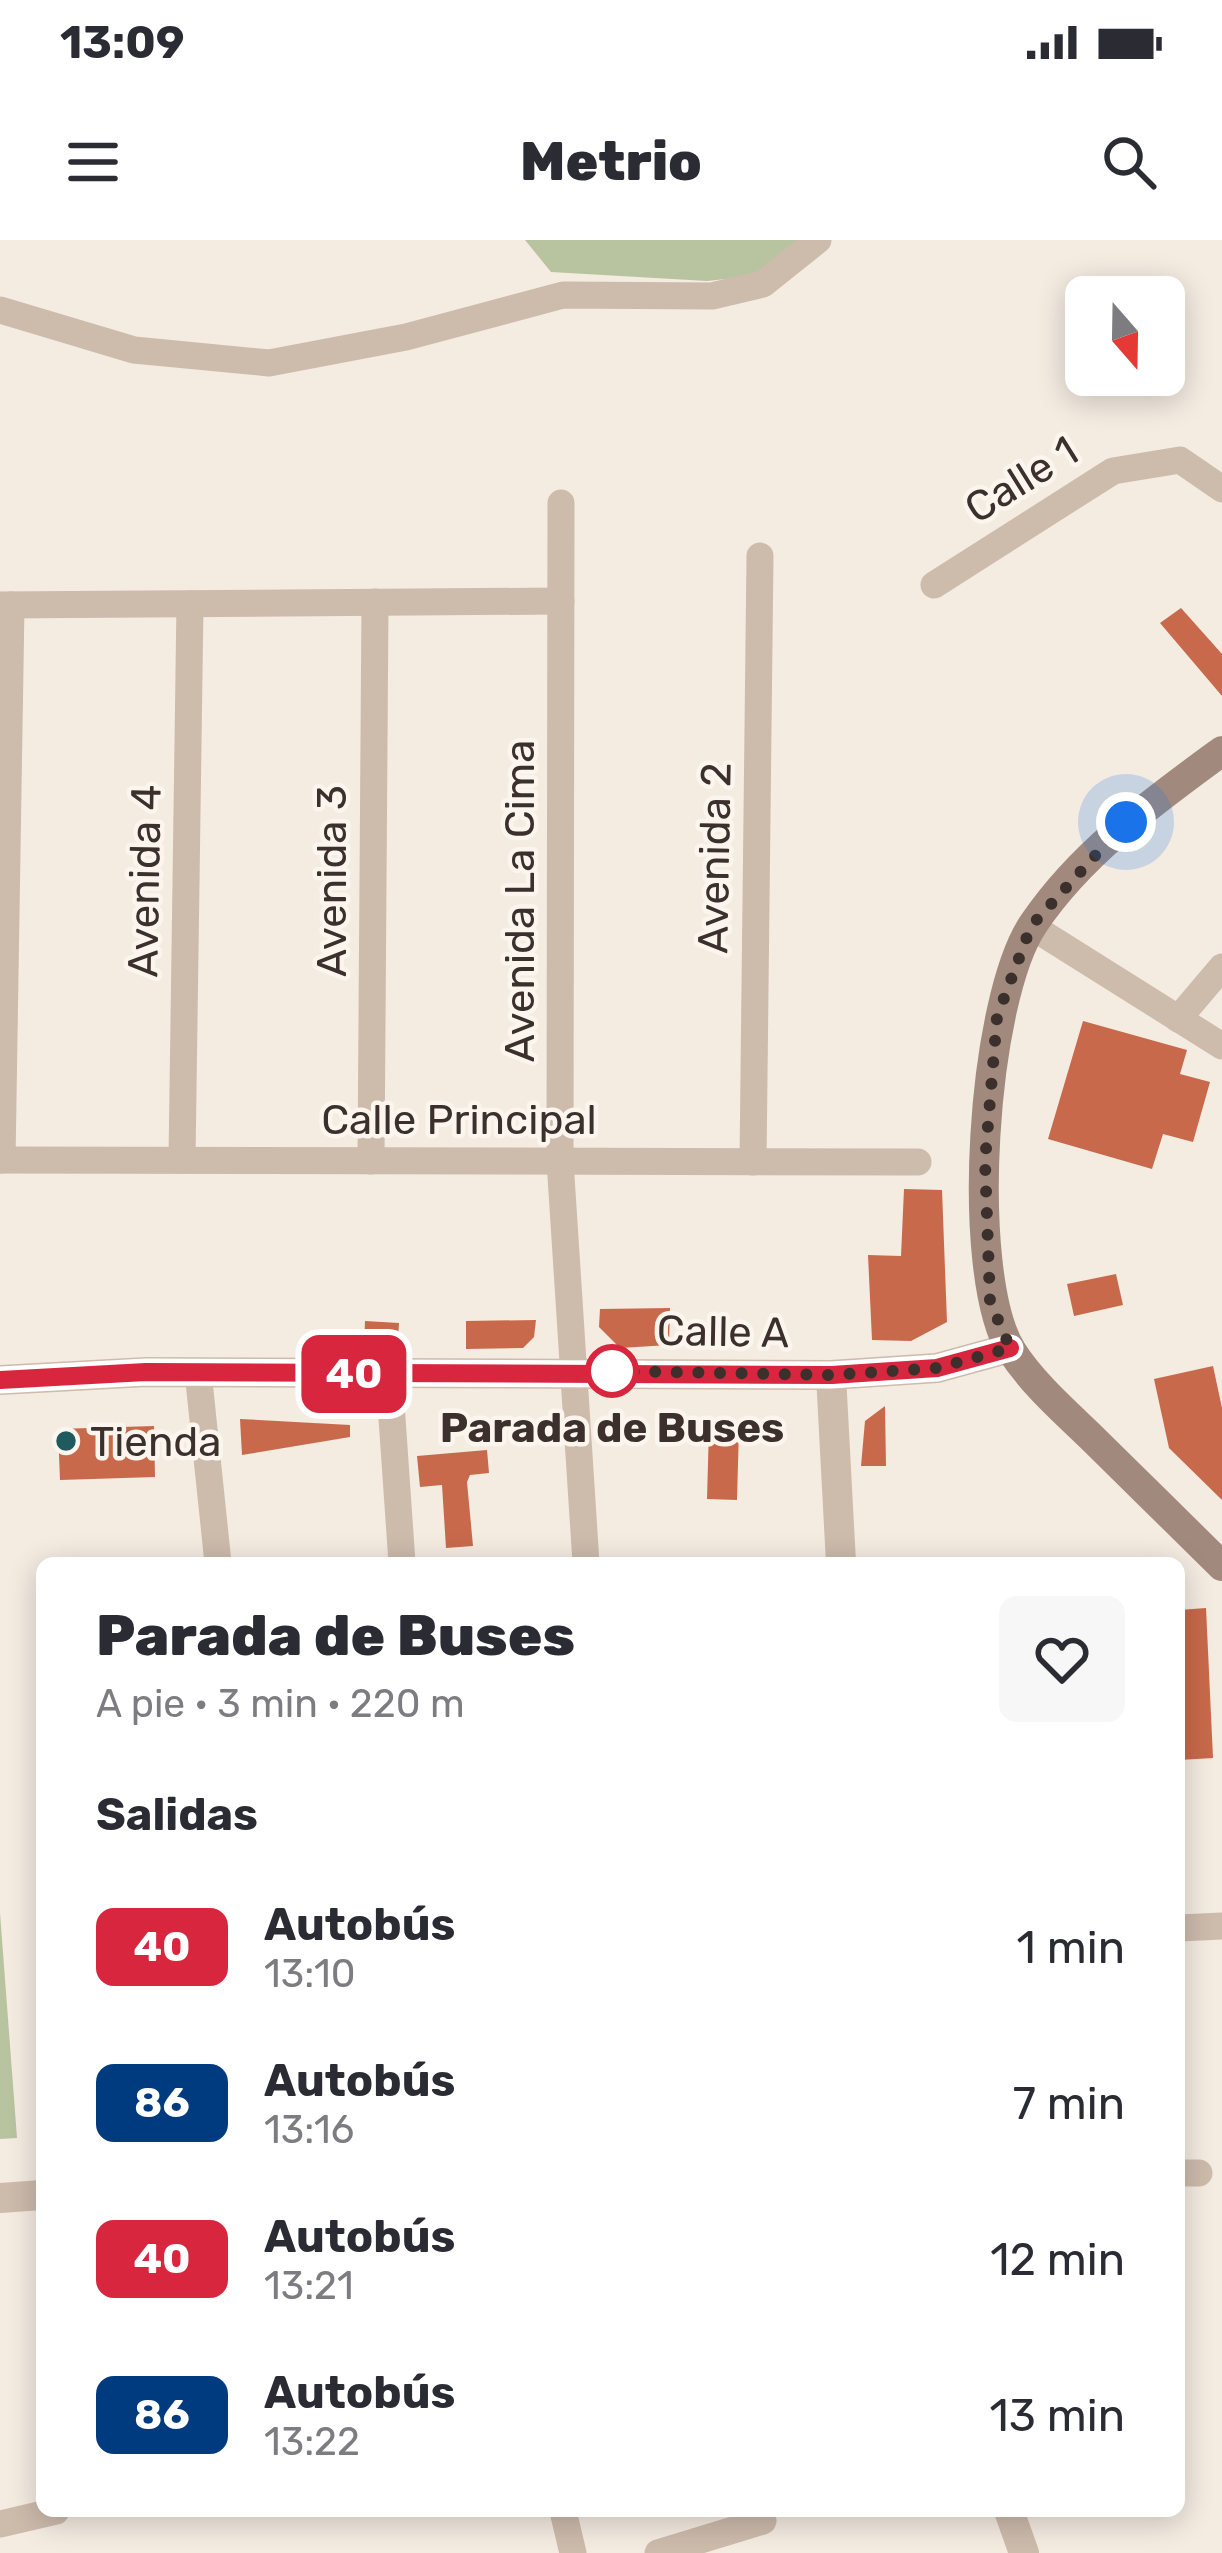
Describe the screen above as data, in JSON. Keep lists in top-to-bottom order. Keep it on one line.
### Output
{"streets":{"street":["Calle 1","Avenida 2","Avenida 4","Avenida 3","Avenida La Cima","Calle Principal","Calle A"]},"crossings":[["Avenida 2","Calle Principal"],["Avenida 4","Calle Principal"],["Avenida 3","Calle Principal"],["Avenida La Cima","Calle Principal"],["Avenida La Cima","Calle A"]],"places":["Parada de Buses","Tienda"],"lines":["bus line 40"],"north":"bottom","page":{"status":"13:09","header":"Metrio","on_map":"40","heading":[["Parada de Buses","A pie · 3 min · 220 m"],"Salidas"],"list":[{"mark":"40","name":"Autobús","note":"13:10","value":"1 min"},{"mark":"86","name":"Autobús","note":"13:16","value":"7 min"},{"mark":"40","name":"Autobús","note":"13:21","value":"12 min"},{"mark":"86","name":"Autobús","note":"13:22","value":"13 min"}]}}
